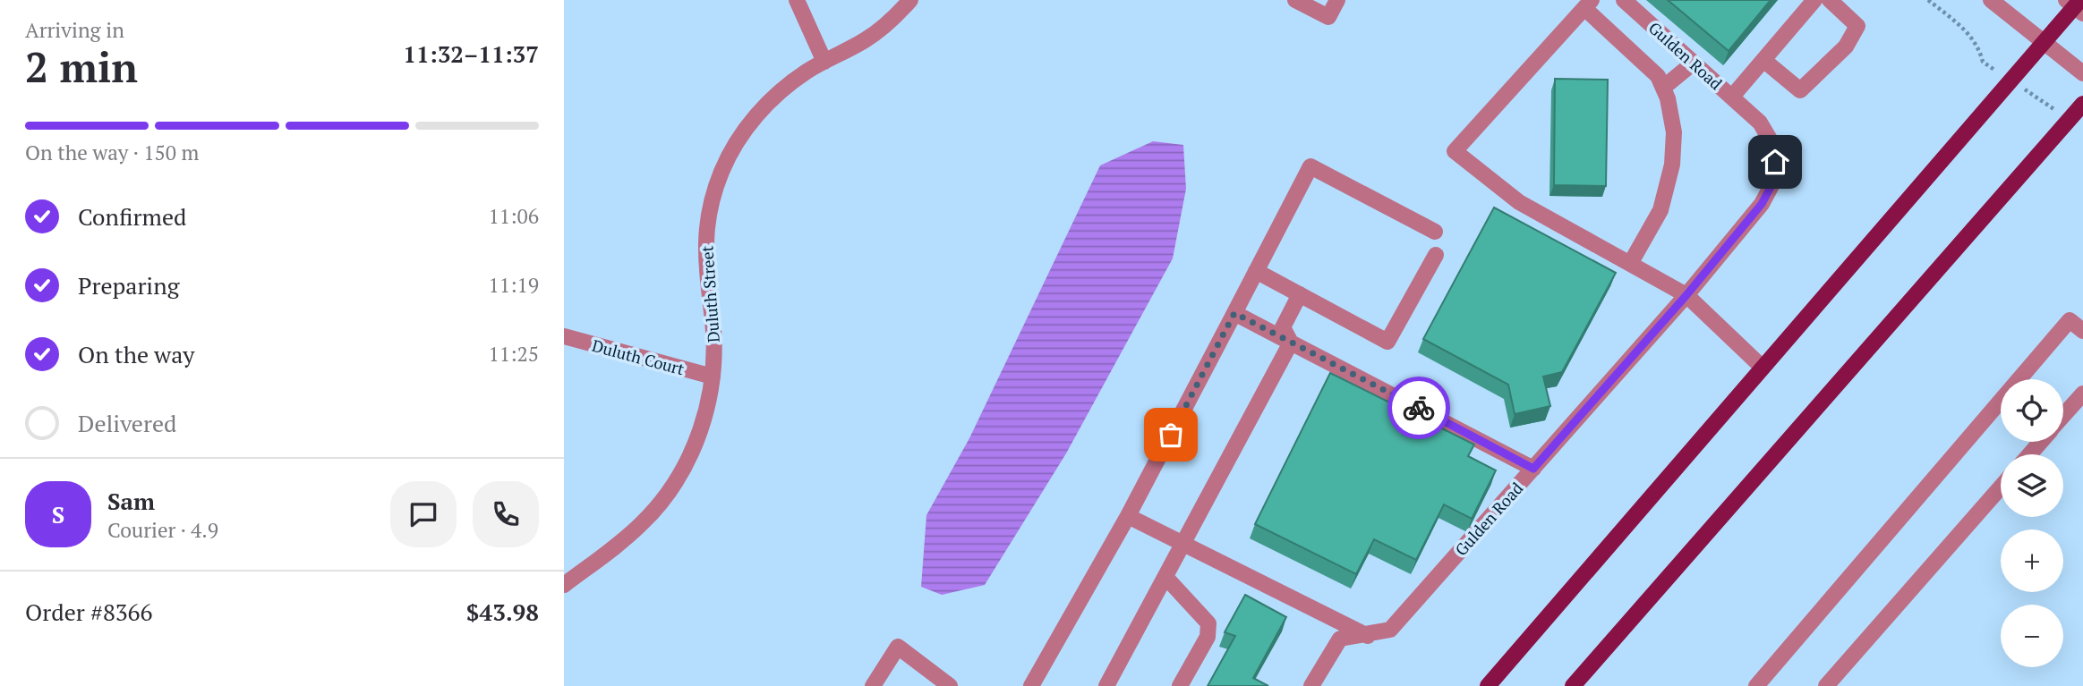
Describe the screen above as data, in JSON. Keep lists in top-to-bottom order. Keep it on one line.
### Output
{"streets":{"street":["Gulden Road","Duluth Street","Duluth Court"]},"crossings":[["Duluth Street","Duluth Court"]],"page":{"heading":["2 min","Arriving in","11:32–11:37"],"panel":["Sam","Courier · 4.9","Order #8366","$43.98"],"bar":"On the way · 150 m","list":[["Confirmed","11:06"],["Preparing","11:19"],["On the way","11:25"],"Delivered"],"map_buttons":["+","−"],"round":"S"}}
